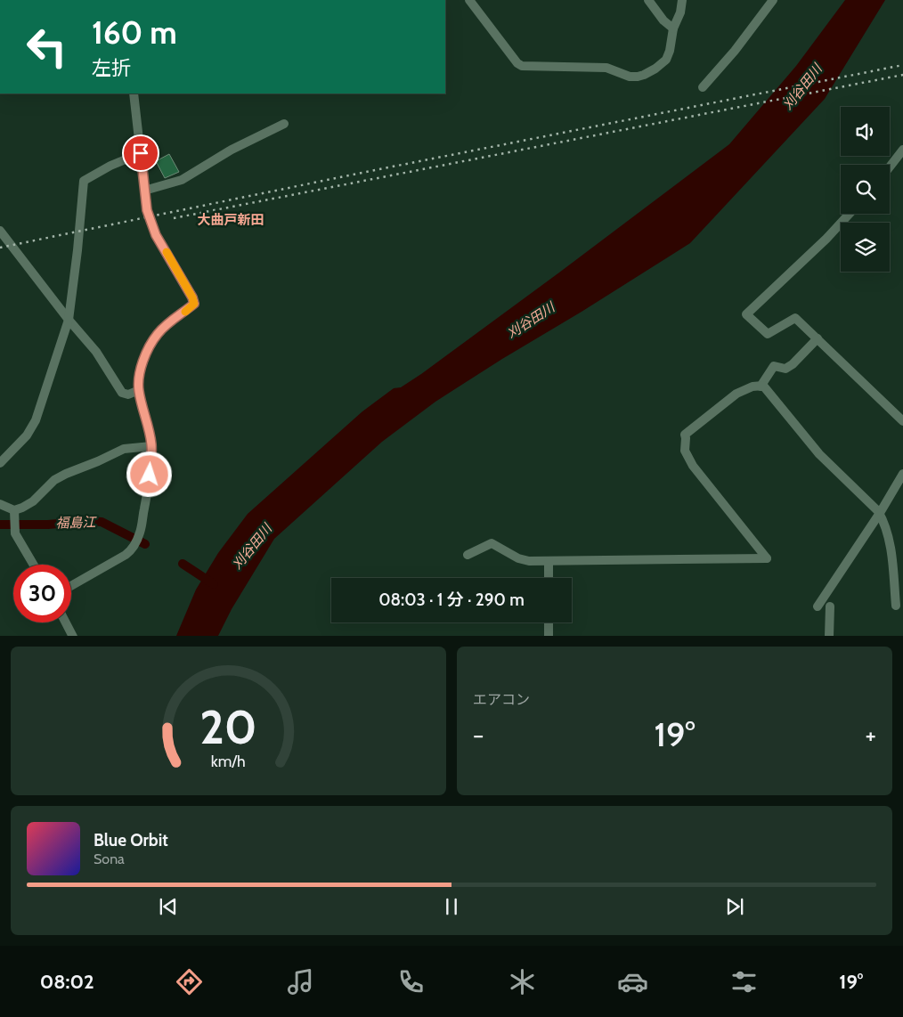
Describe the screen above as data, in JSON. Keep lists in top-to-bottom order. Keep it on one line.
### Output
{"districts":["大曲戸新田"],"water":["刈谷田川","福島江"],"page":{"turn":["160 m","左折"],"limit":"30","trip":"08:03 · 1 分 · 290 m","tile":"エアコン","heat":["−","19°","+"],"song":["Blue Orbit","Sona"],"tabs":["08:02","19°"],"gauge":["20","km/h"]}}
